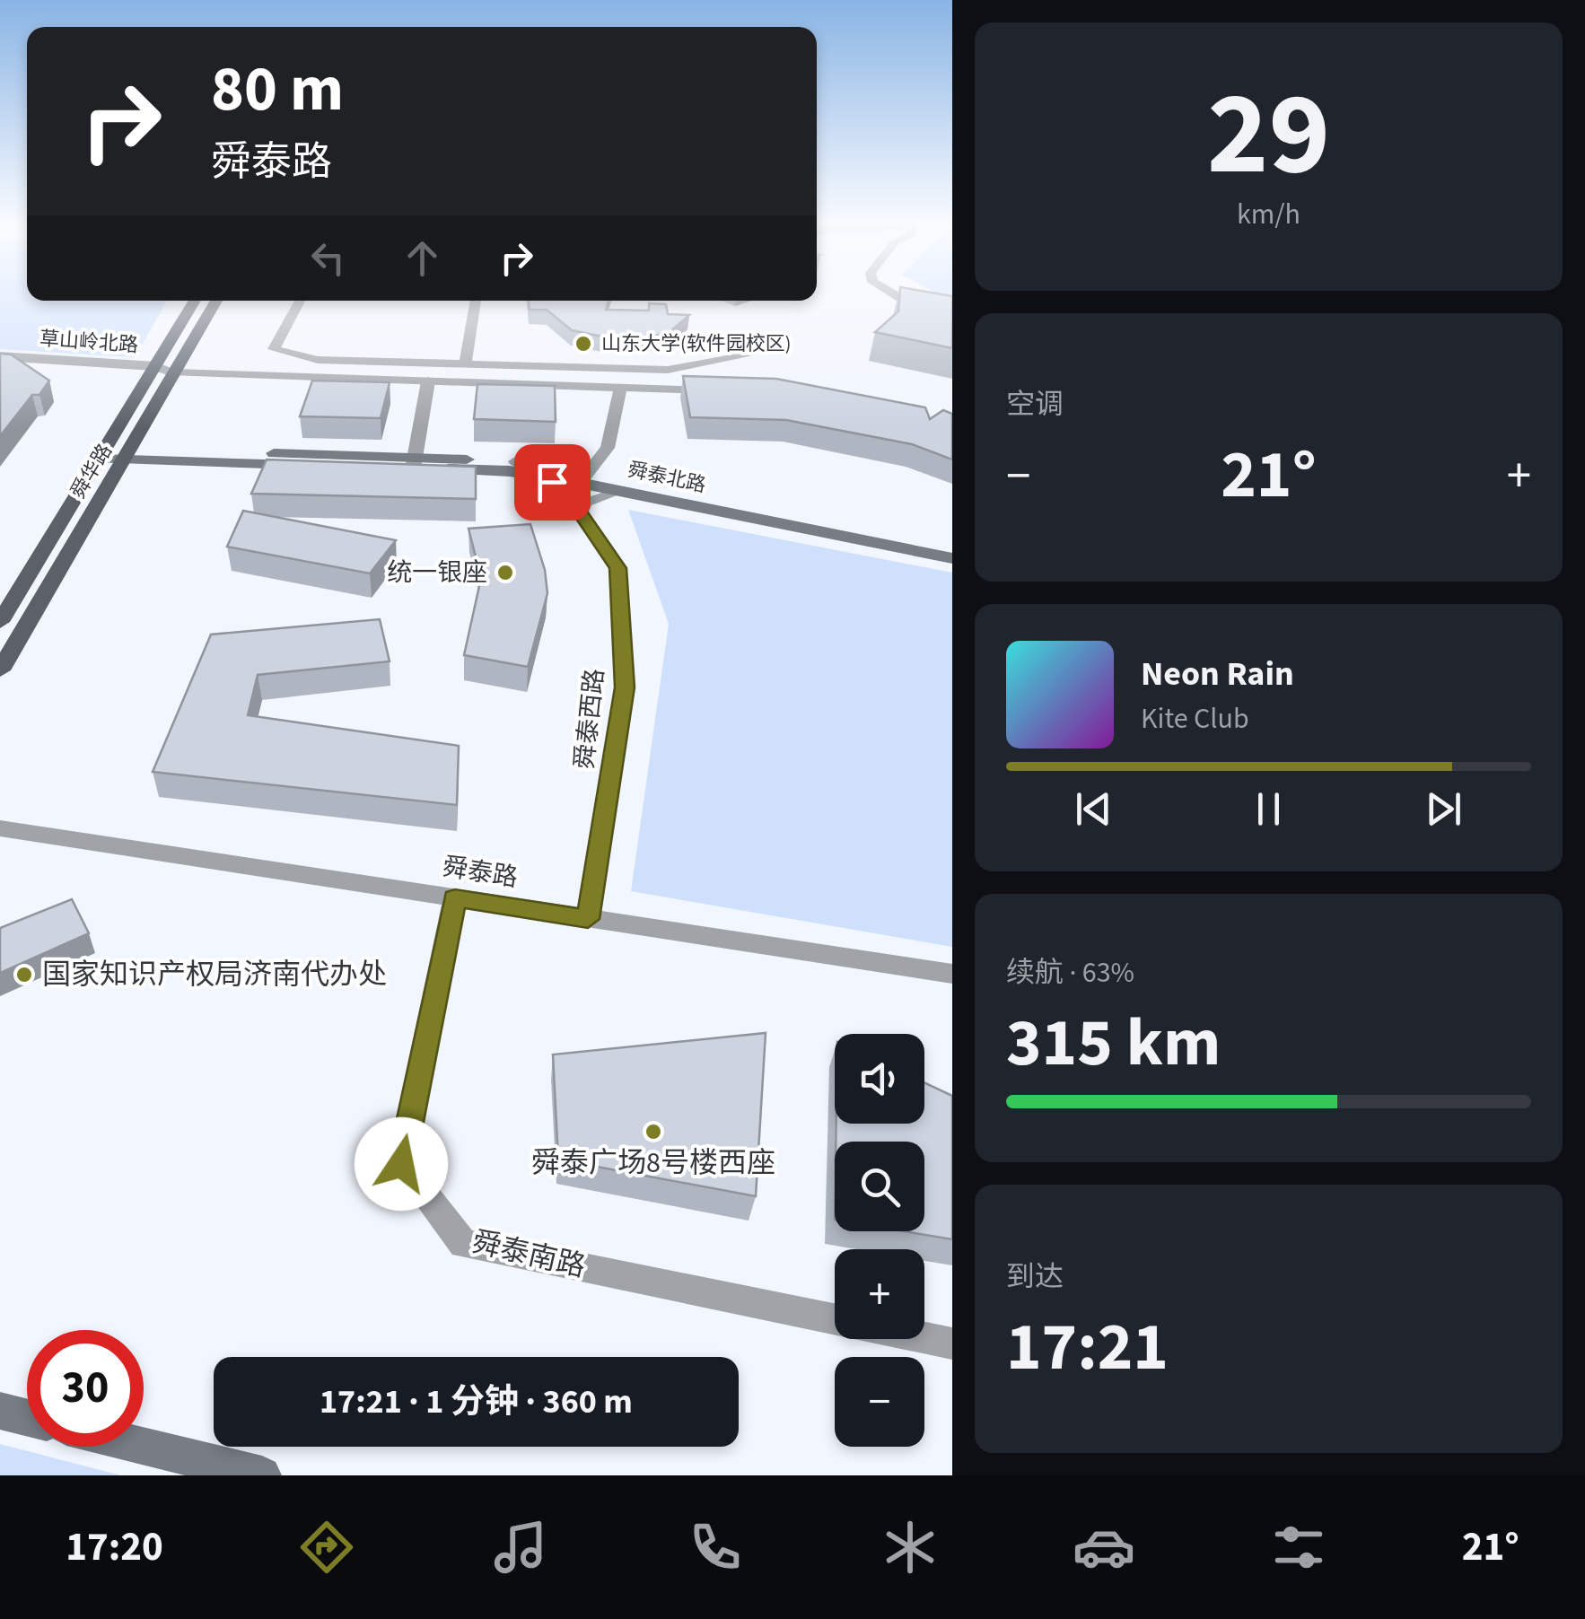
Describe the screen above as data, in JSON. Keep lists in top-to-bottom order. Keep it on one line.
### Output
{"streets":{"main road":["舜华路","舜泰北路"],"street":["草山岭北路","舜泰西路","舜泰路","舜泰南路"]},"crossings":[["草山岭北路","舜华路"],["舜华路","舜泰北路"],["舜泰北路","舜泰西路"],["舜泰西路","舜泰路"],["舜泰路","舜泰南路"]],"places":["山东大学(软件园校区)","统一银座","国家知识产权局济南代办处","舜泰广场8号楼西座"],"page":{"tile":[["29","km/h"],"空调",["续航 · 63%","315 km"],["到达","17:21"]],"turn":["80 m","舜泰路"],"heat":["−","21°","+"],"song":["Neon Rain","Kite Club"],"map_buttons":["+","−"],"limit":"30","trip":"17:21 · 1 分钟 · 360 m","tabs":["17:20","21°"]}}
